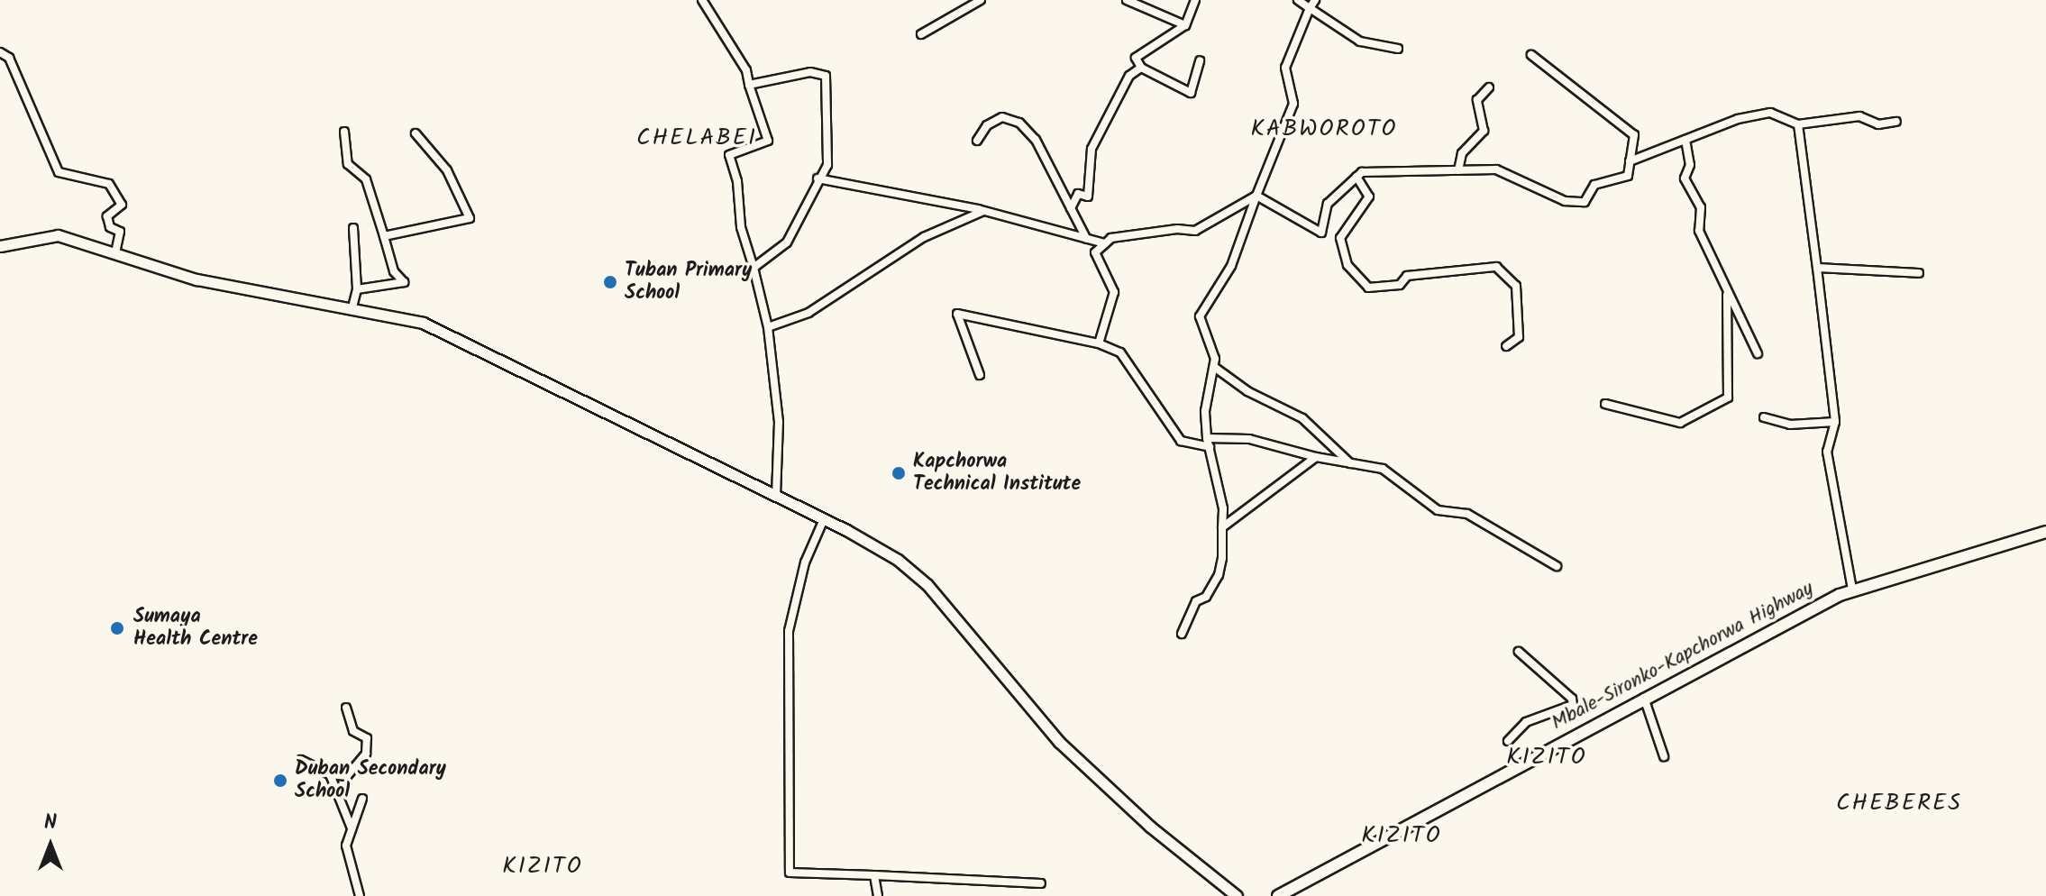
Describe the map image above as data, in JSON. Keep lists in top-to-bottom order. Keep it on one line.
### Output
{"streets":{"main road":["Mbale-Sironko-Kapchorwa Highway"]},"districts":["KABWOROTO","CHELABEI","KIZITO","CHEBERES","KIZITO","KIZITO"],"places":["Tuban Primary School","Kapchorwa Technical Institute","Sumaya Health Centre","Duban Secondary School"],"north":"top"}
